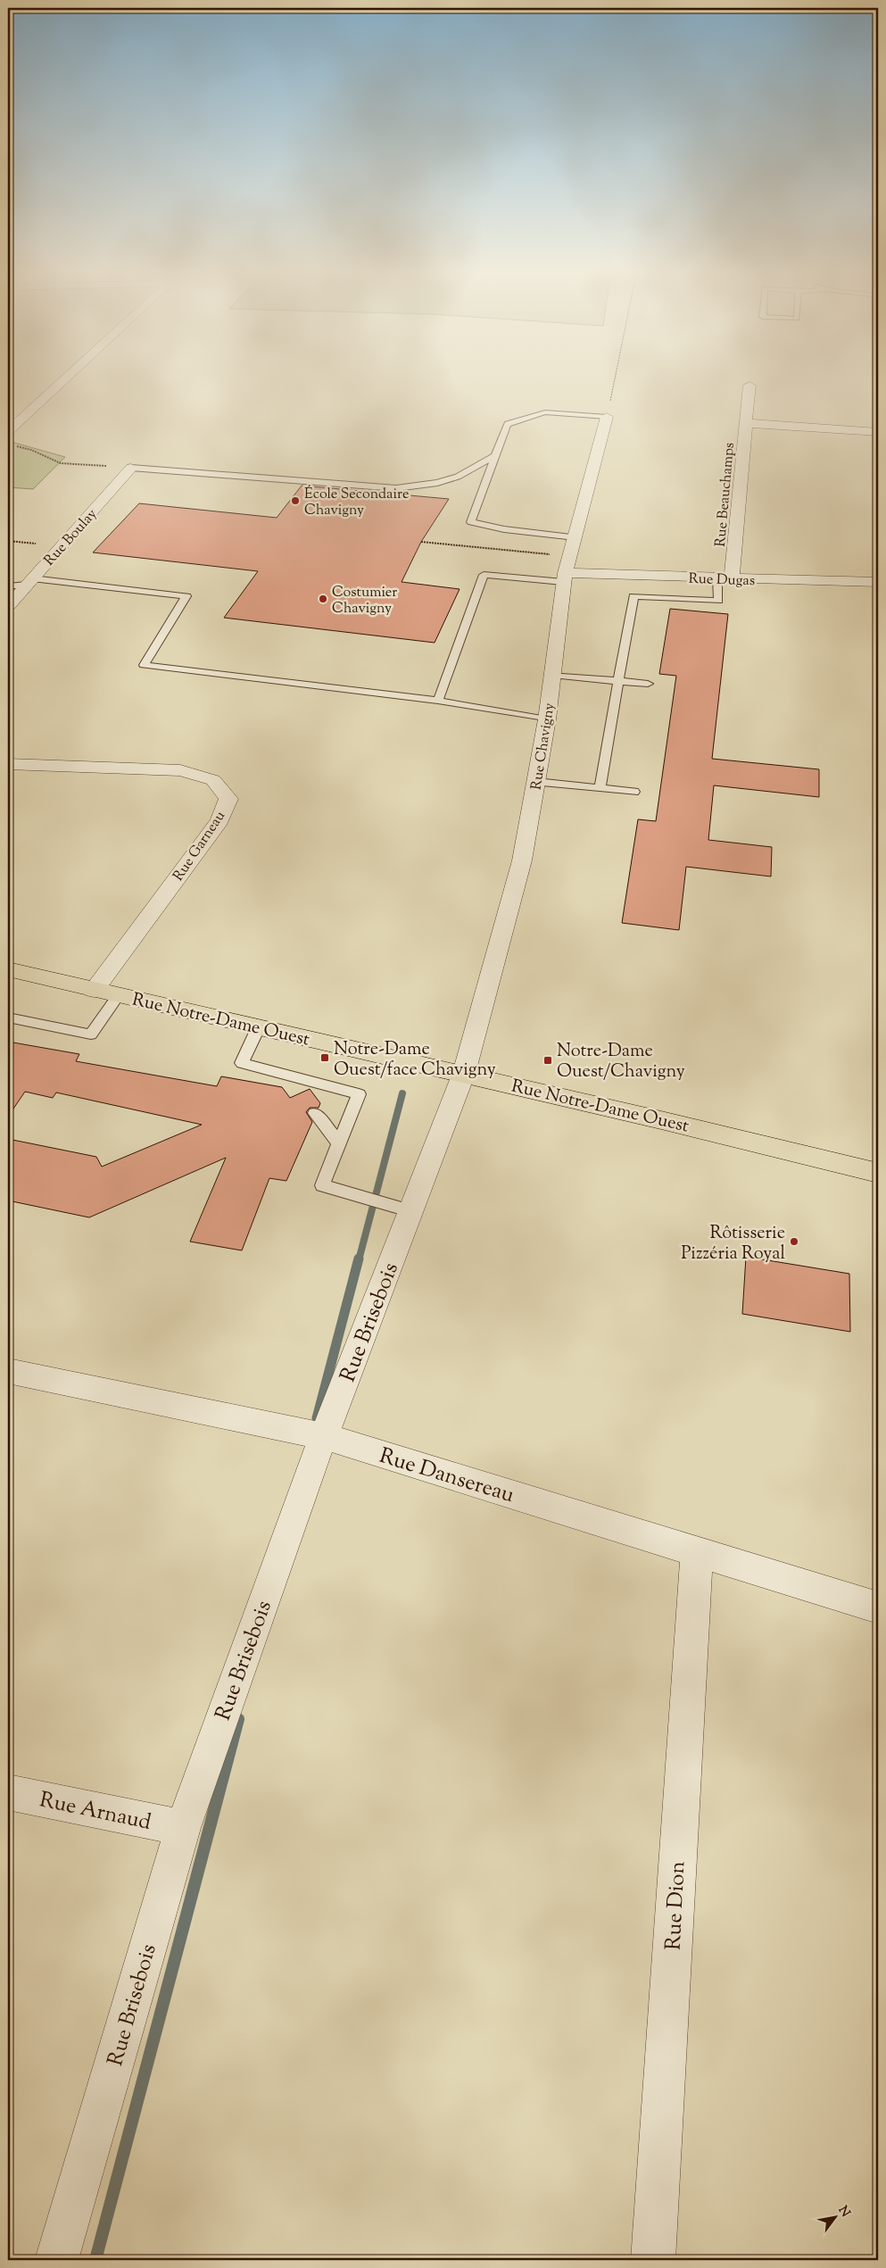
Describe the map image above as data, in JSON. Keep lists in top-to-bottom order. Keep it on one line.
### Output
{"streets":{"main road":["Rue Notre-Dame Ouest"],"street":["Rue Beauchamps","Rue Boulay","Rue Dugas","Rue Chavigny","Rue Garneau","Rue Brisebois","Rue Dansereau","Rue Arnaud","Rue Dion"]},"crossings":[["Rue Beauchamps","Rue Dugas"],["Rue Dugas","Rue Chavigny"],["Rue Chavigny","Rue Notre-Dame Ouest"],["Rue Chavigny","Rue Brisebois"],["Rue Garneau","Rue Notre-Dame Ouest"],["Rue Notre-Dame Ouest","Rue Brisebois"],["Rue Brisebois","Rue Dansereau"],["Rue Brisebois","Rue Arnaud"],["Rue Dansereau","Rue Dion"]],"places":{"other":["École Secondaire Chavigny","Costumier Chavigny","Rôtisserie Pizzéria Royal"],"transit":["Notre-Dame Ouest/face Chavigny","Notre-Dame Ouest/Chavigny"]},"north":"top right"}
